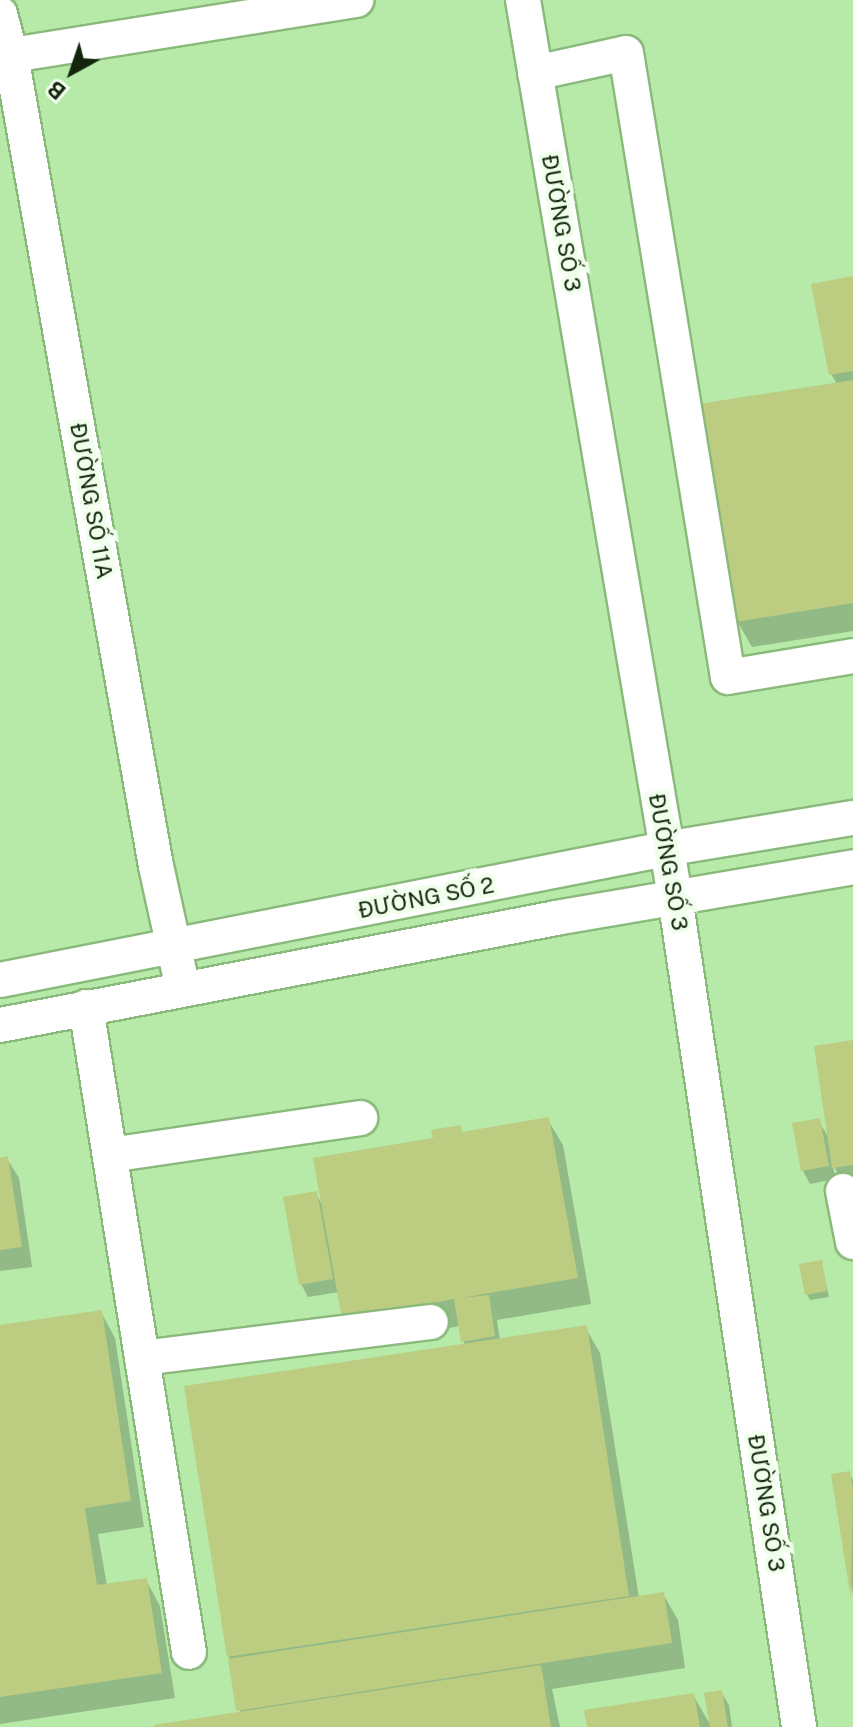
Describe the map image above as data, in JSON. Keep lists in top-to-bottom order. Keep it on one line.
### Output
{"streets":{"street":["ĐƯỜNG SỐ 3","ĐƯỜNG SỐ 11A","ĐƯỜNG SỐ 2"]},"crossings":[["ĐƯỜNG SỐ 3","ĐƯỜNG SỐ 2"],["ĐƯỜNG SỐ 11A","ĐƯỜNG SỐ 2"]],"north":"bottom left"}
